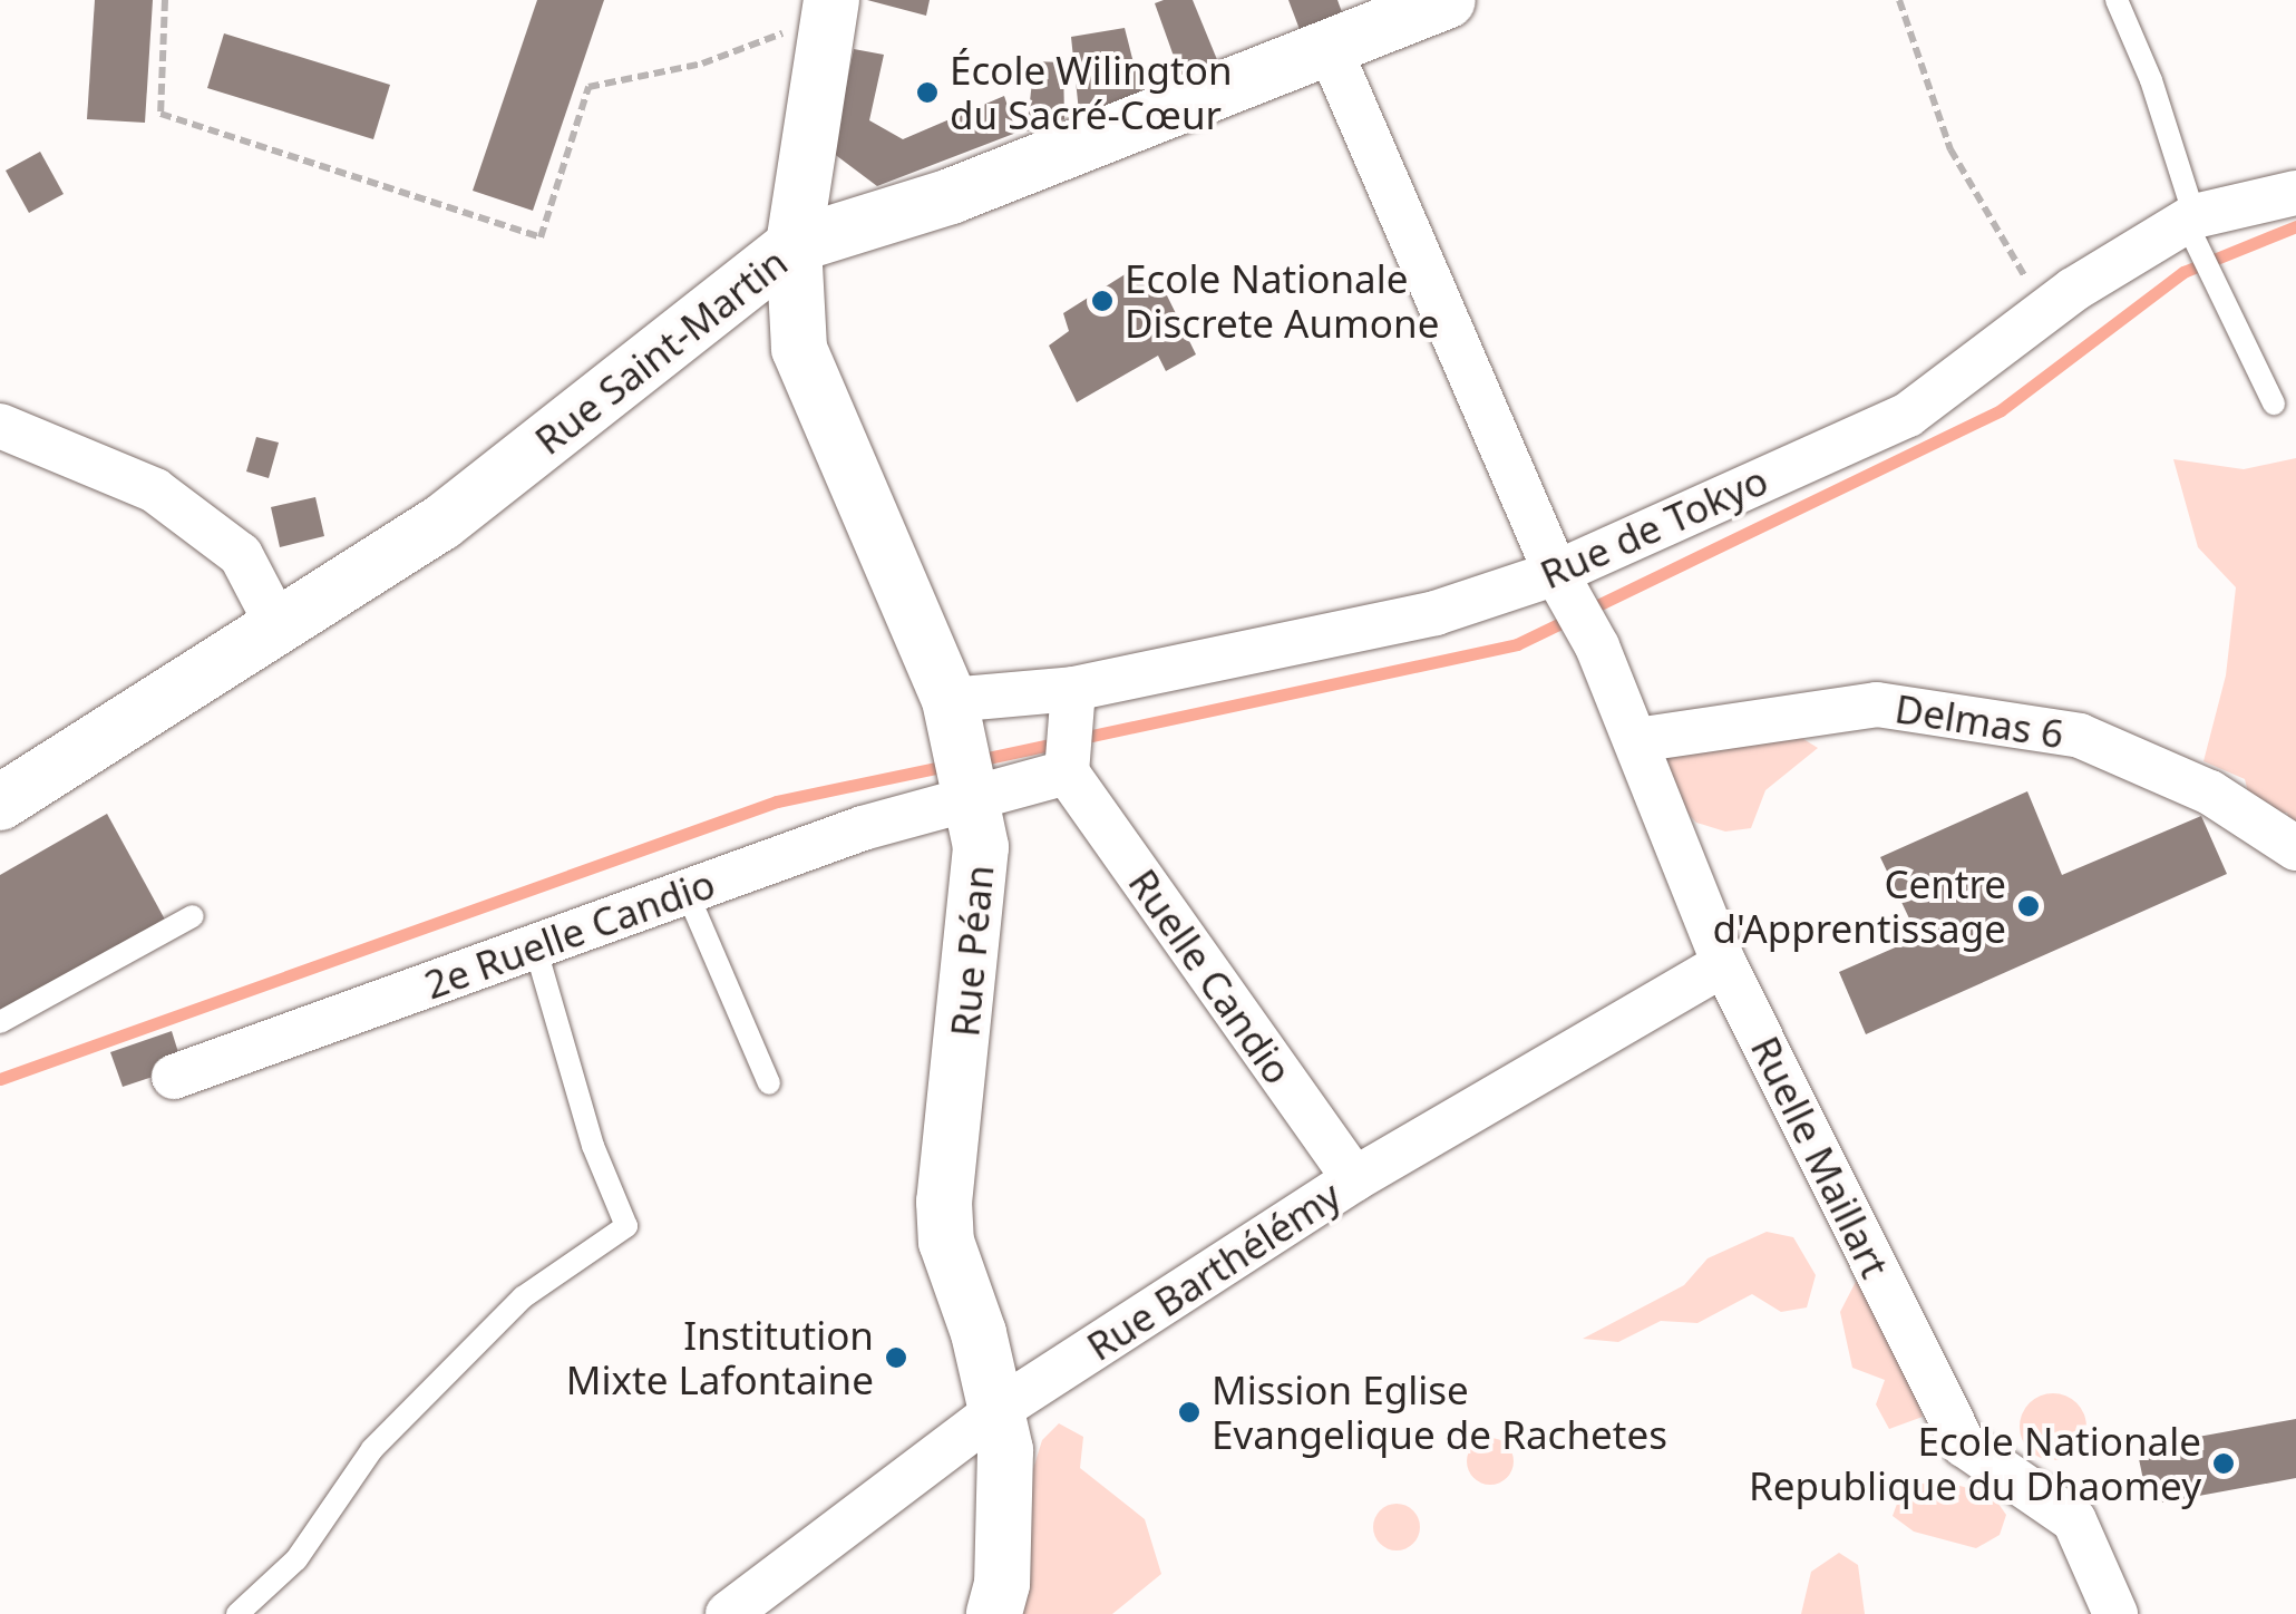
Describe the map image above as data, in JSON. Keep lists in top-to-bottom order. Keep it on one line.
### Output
{"streets":{"street":["Rue Saint-Martin","Rue de Tokyo","Delmas 6","2e Ruelle Candio","Rue Péan","Ruelle Candio","Ruelle Maillart","Rue Barthélémy"]},"crossings":[["Rue Saint-Martin","Rue Péan"],["Rue de Tokyo","Rue Péan"],["Rue de Tokyo","Ruelle Maillart"],["Delmas 6","Ruelle Maillart"],["2e Ruelle Candio","Rue Péan"],["2e Ruelle Candio","Ruelle Candio"],["Rue Péan","Rue Barthélémy"],["Ruelle Candio","Rue Barthélémy"],["Ruelle Maillart","Rue Barthélémy"]],"places":["École Wilington du Sacré-Cœur","Ecole Nationale Discrete Aumone","Centre d'Apprentissage","Institution Mixte Lafontaine","Mission Eglise Evangelique de Rachetes","Ecole Nationale Republique du Dhaomey"]}
